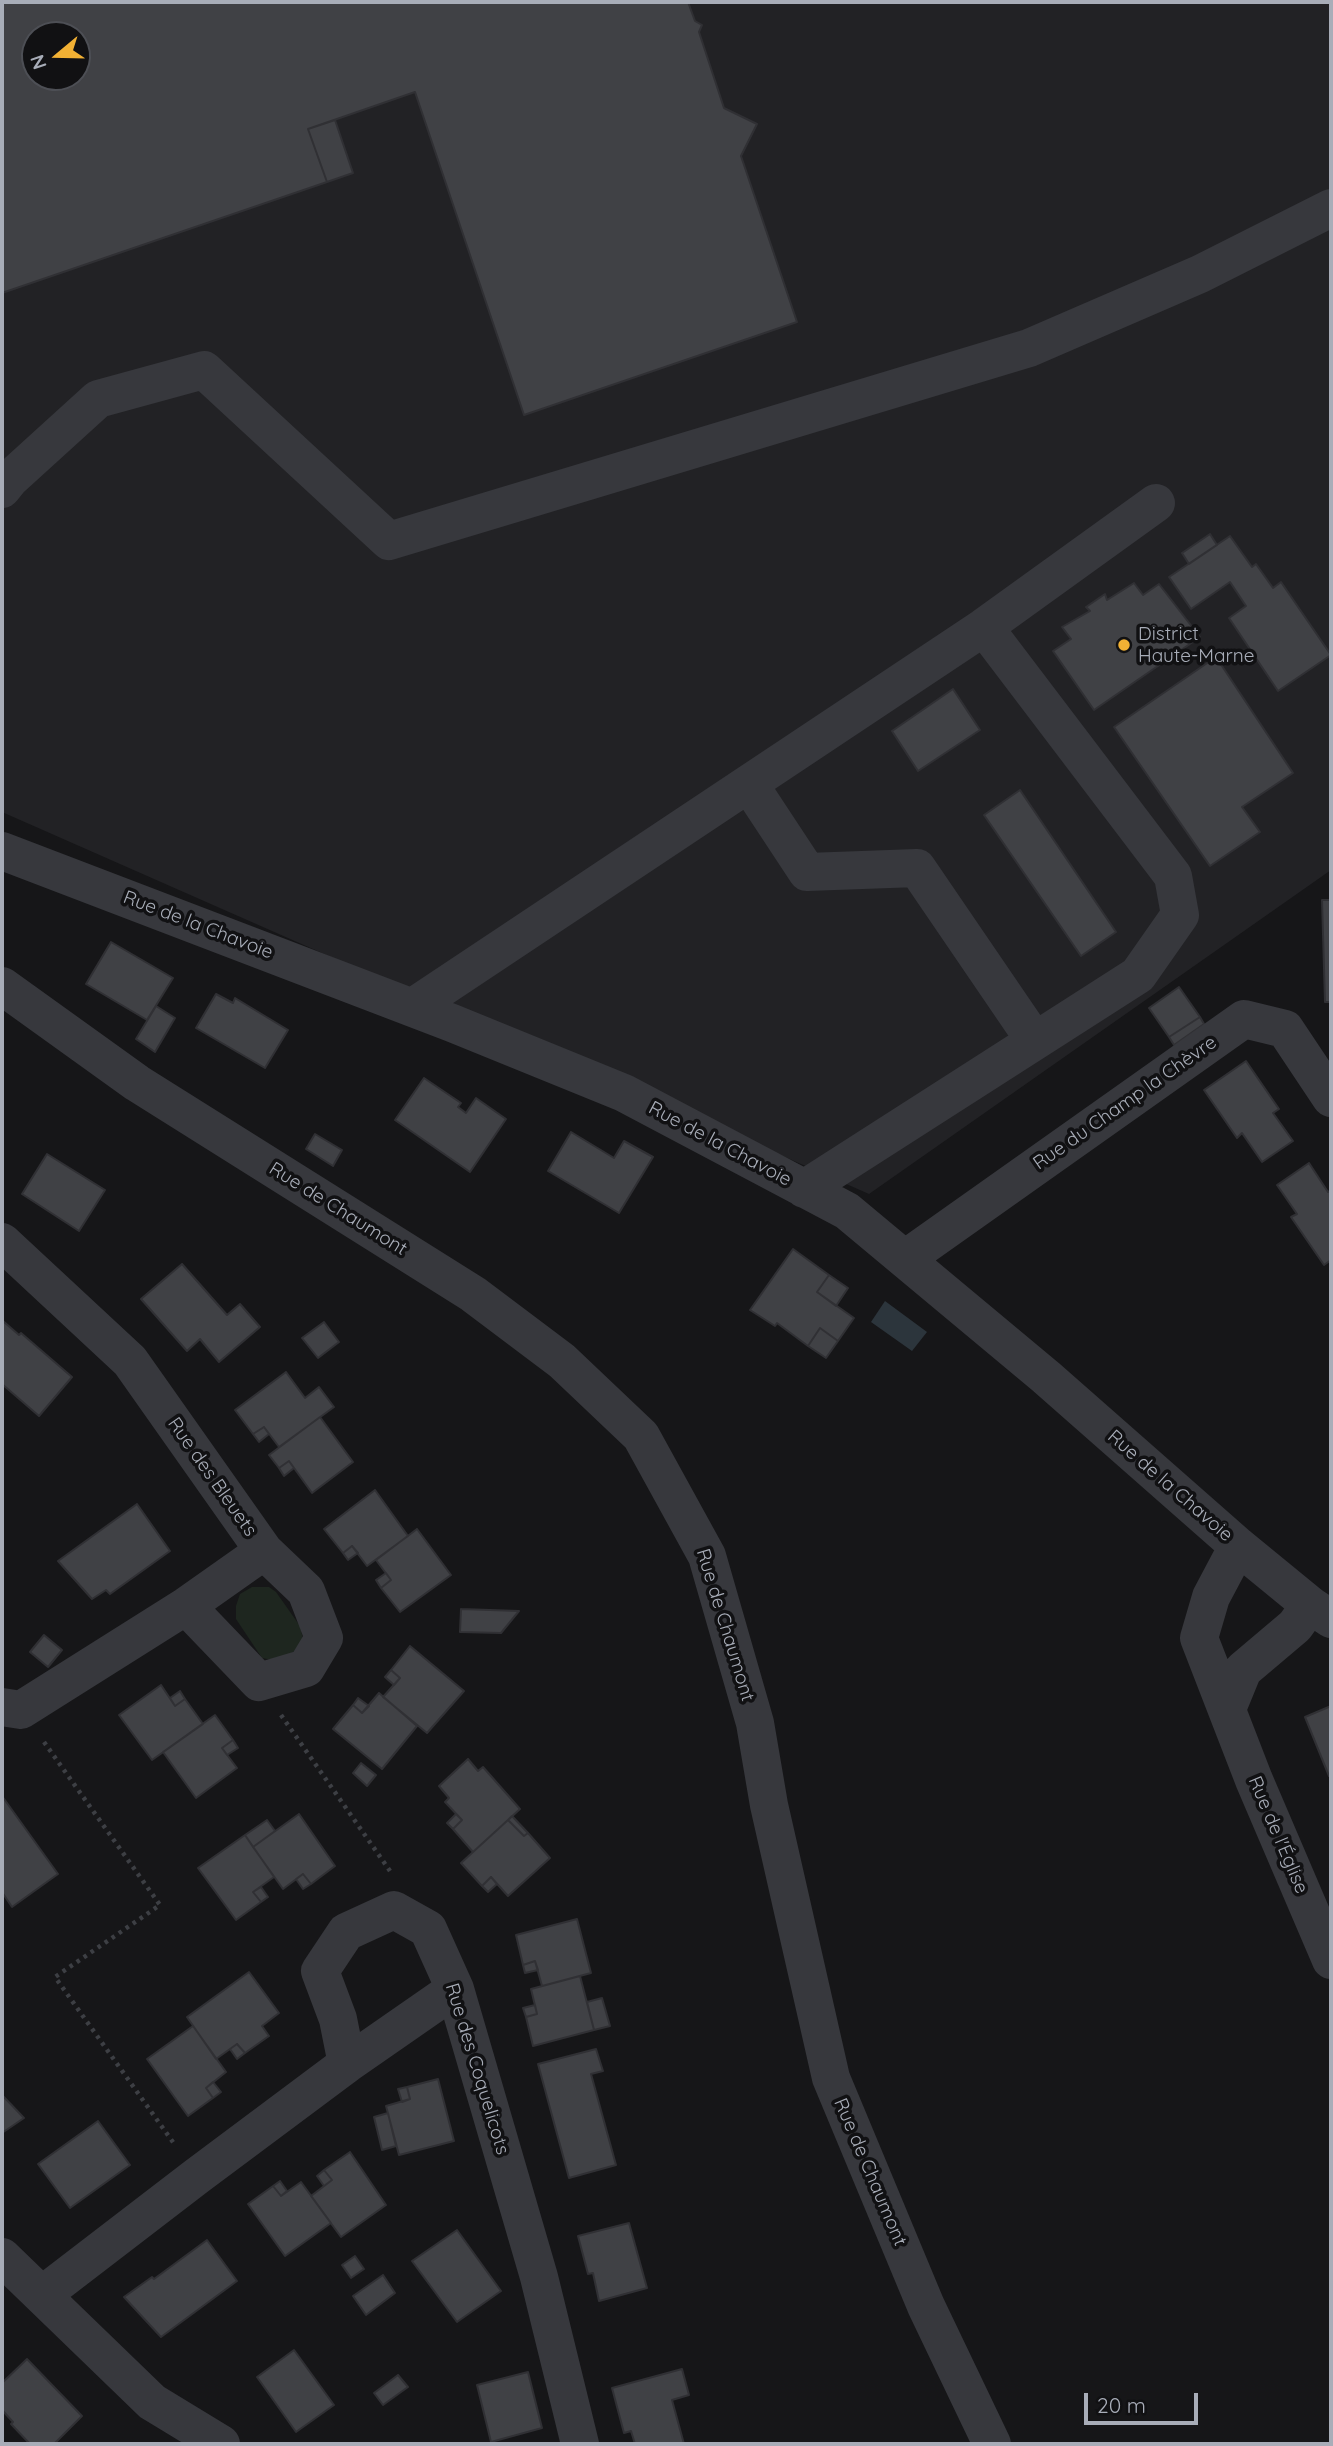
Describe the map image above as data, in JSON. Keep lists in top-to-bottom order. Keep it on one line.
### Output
{"streets":{"street":["Rue de la Chavoie","Rue du Champ la Chèvre","Rue de Chaumont","Rue des Bleuets","Rue de l'Église","Rue des Coquelicots"]},"crossings":[["Rue de la Chavoie","Rue du Champ la Chèvre"],["Rue de la Chavoie","Rue de l'Église"]],"places":["District Haute-Marne"],"scale_bar":"20 m","north":"left"}
